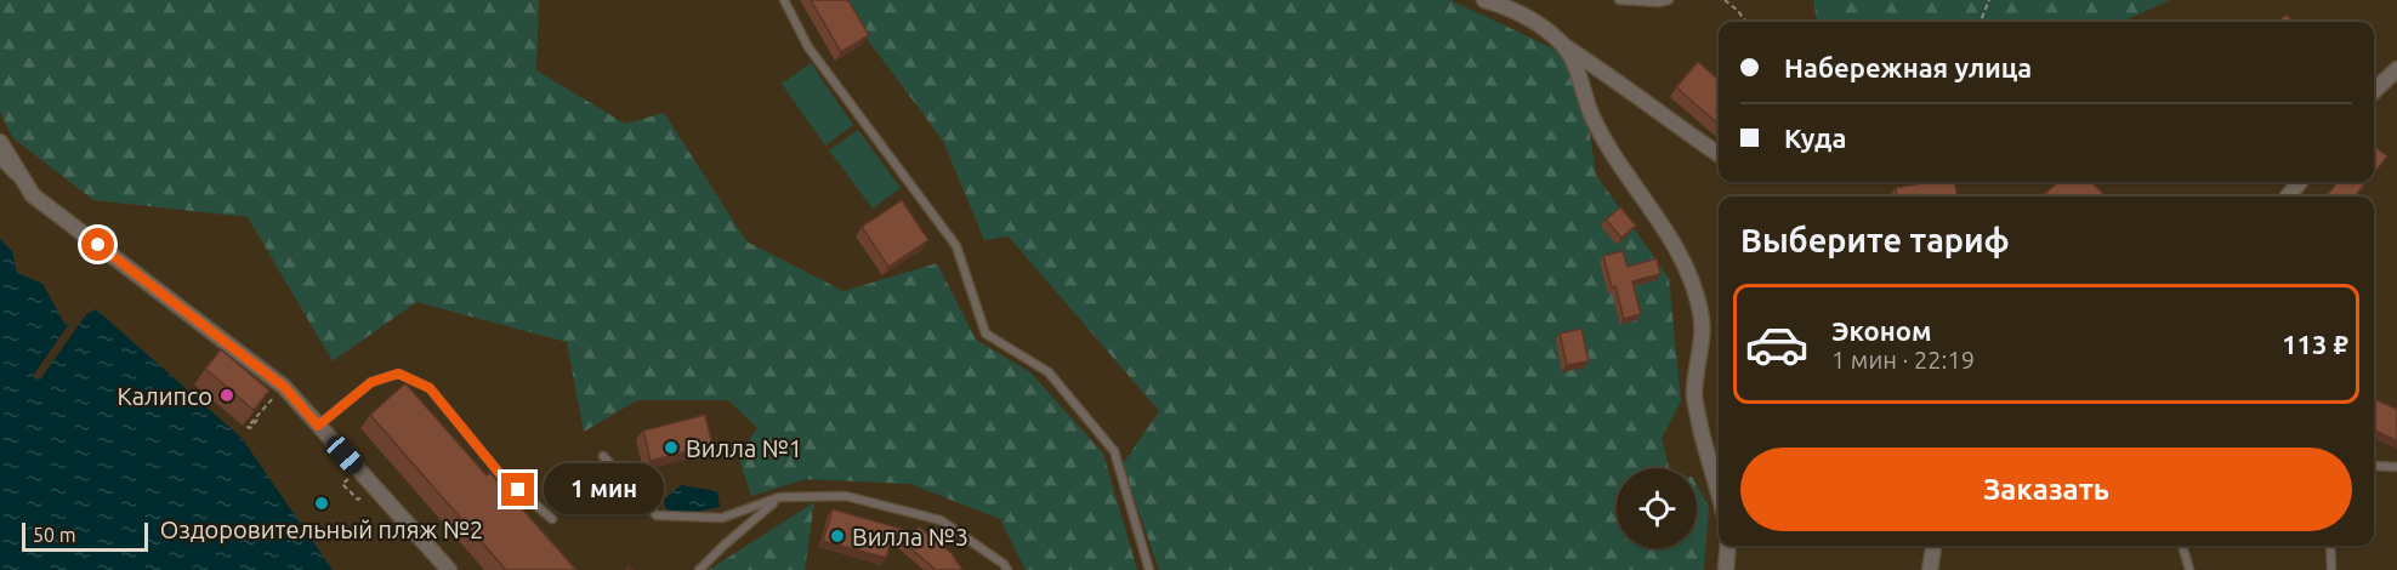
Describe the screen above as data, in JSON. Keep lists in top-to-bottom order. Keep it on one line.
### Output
{"places":["Калипсо","Вилла №1","Оздоровительный пляж №2","Вилла №3"],"scale_bar":"50 m","page":{"banner":["Набережная улица","Куда"],"heading":"Выберите тариф","list":[{"name":"Эконом","note":"1 мин · 22:19","value":"113 ₽"}],"buttons":"Заказать","bubble":"1 мин","scale":"50 m"}}
